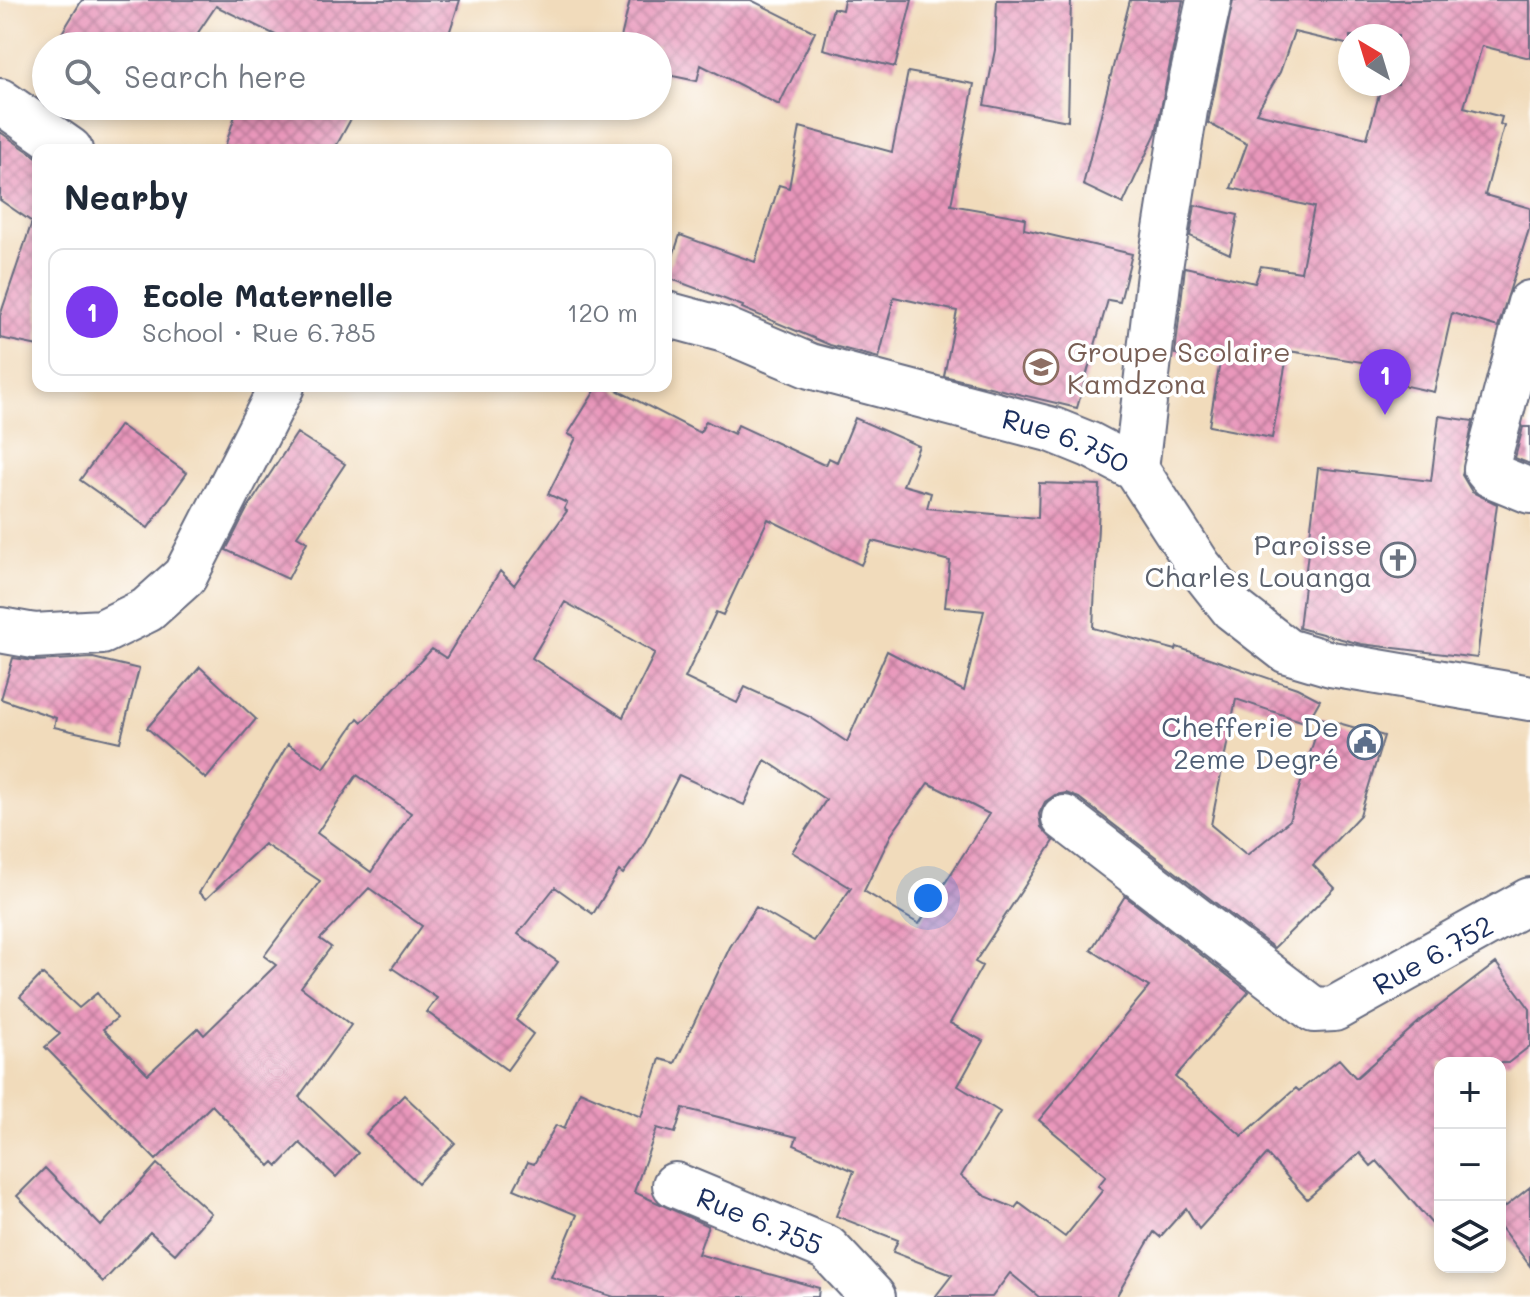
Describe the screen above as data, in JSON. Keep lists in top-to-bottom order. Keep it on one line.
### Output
{"streets":{"street":["Rue 6.750","Rue 6.752","Rue 6.755"]},"places":{"school or university":["Groupe Scolaire Kamdzona"],"church":["Paroisse Charles Louanga"],"public building":["Chefferie De 2eme Degré"]},"north":"top left","page":{"search":"Search here","heading":"Nearby","list":[{"mark":"1","name":"Ecole Maternelle","note":"School · Rue 6.785","value":"120 m"}],"pins":"1","map_buttons":["+","−"]}}
